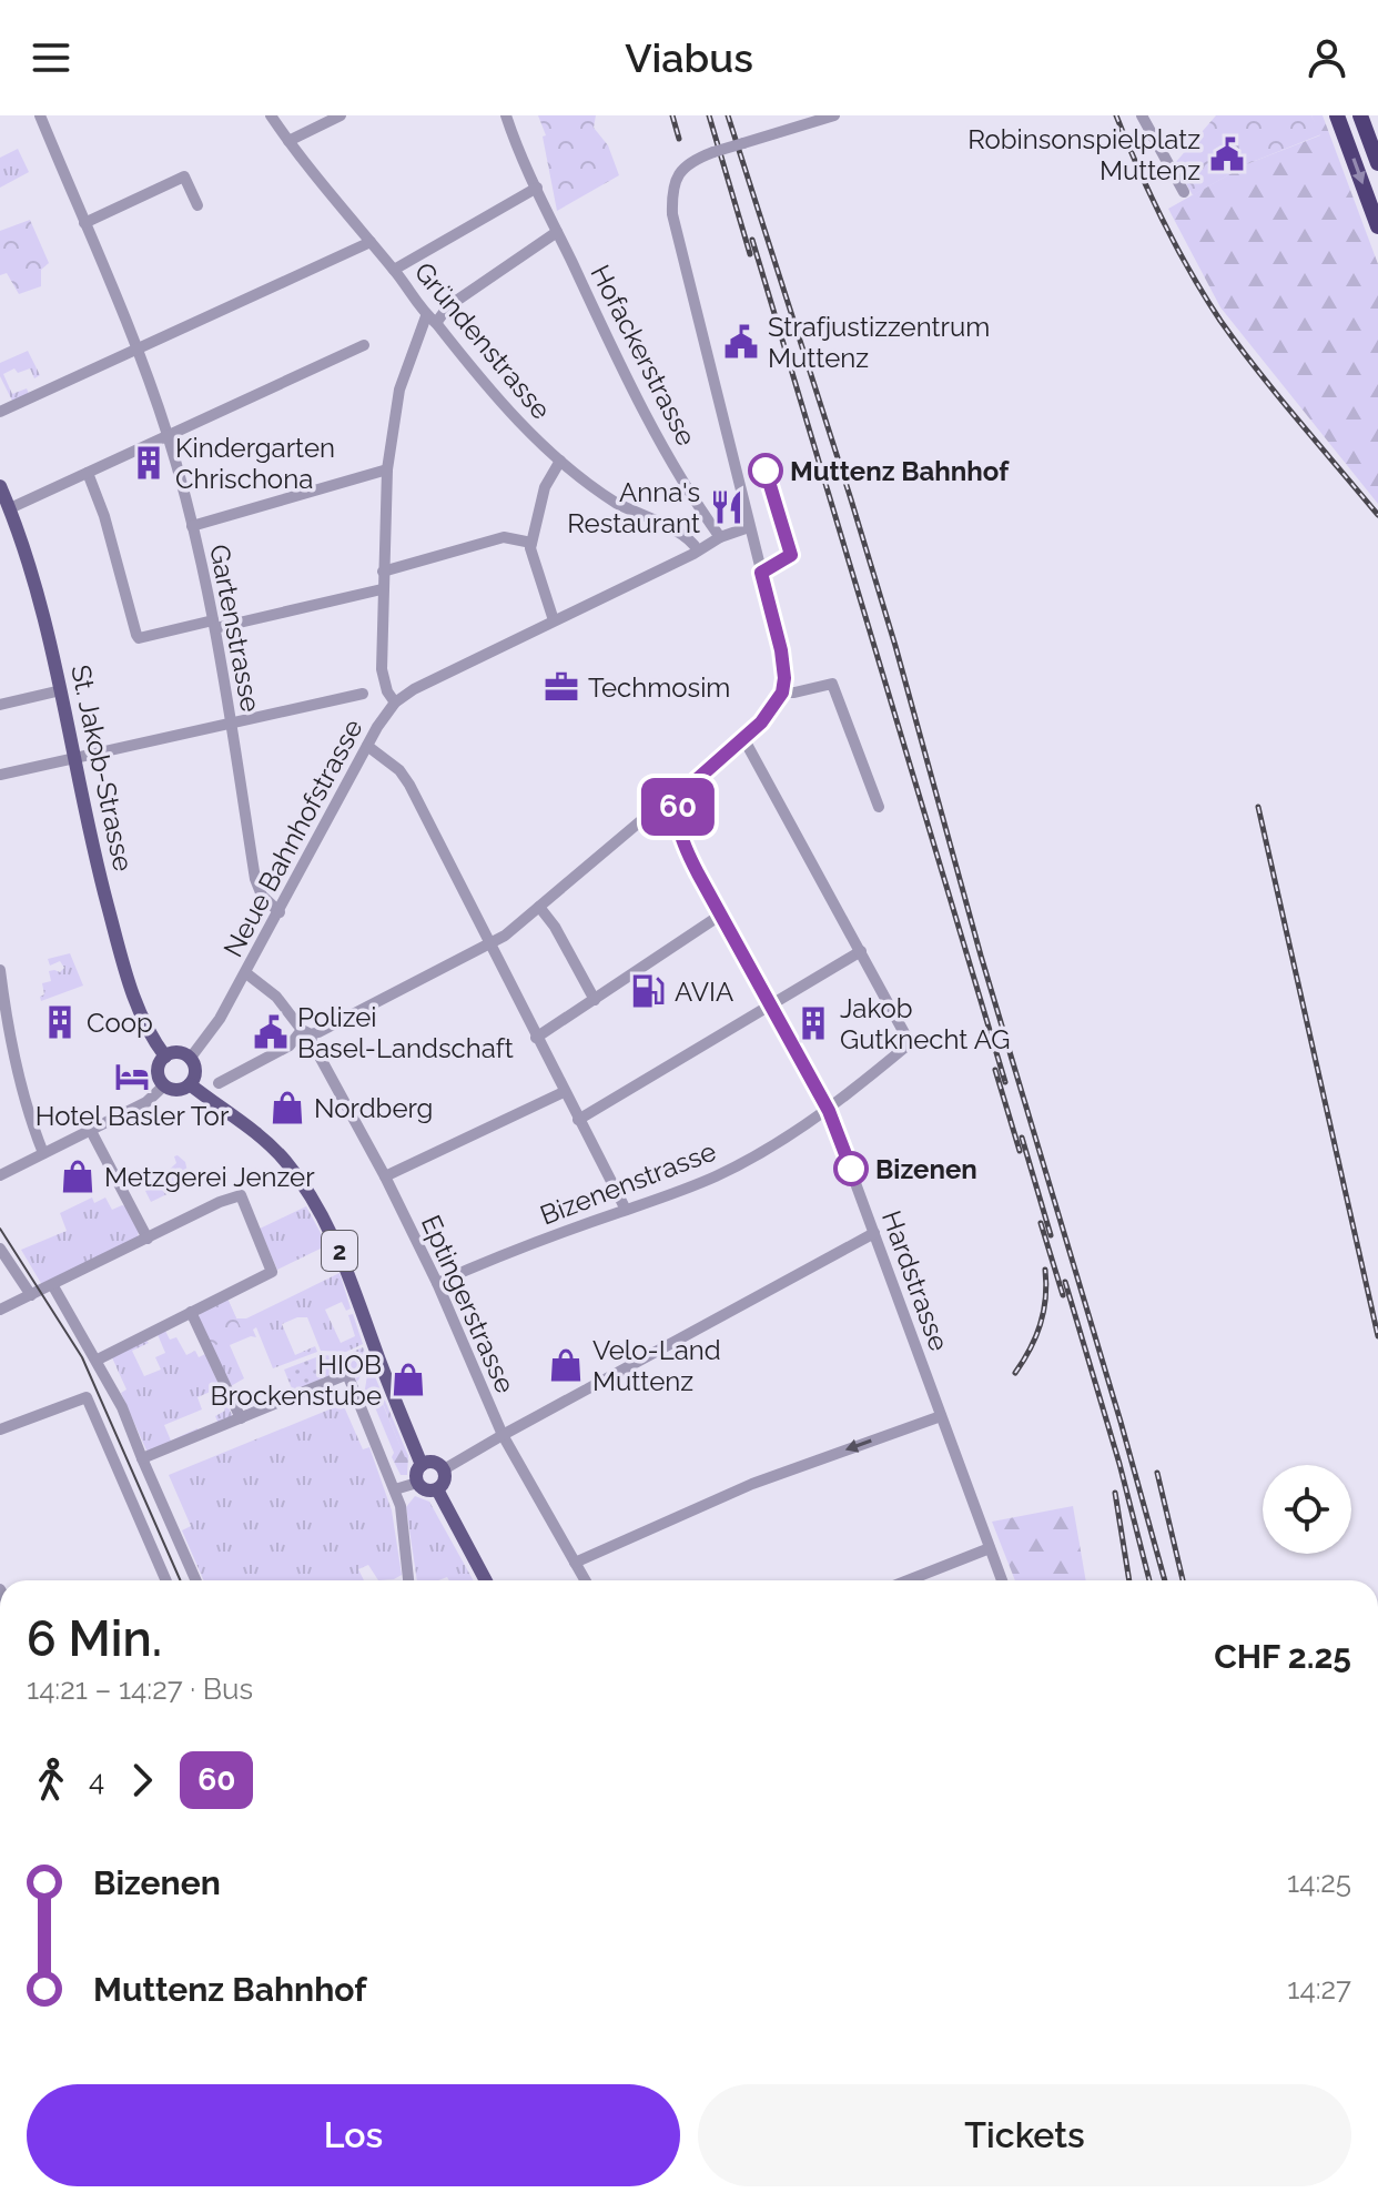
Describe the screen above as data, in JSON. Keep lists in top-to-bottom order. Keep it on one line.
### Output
{"streets":{"main road":["St. Jakob-Strasse","2"],"street":["Gründenstrasse","Hofackerstrasse","Gartenstrasse","Neue Bahnhofstrasse","Bizenenstrasse","Hardstrasse","Eptingerstrasse"]},"crossings":[["Gründenstrasse","Neue Bahnhofstrasse"],["Hofackerstrasse","Neue Bahnhofstrasse"],["Gartenstrasse","Neue Bahnhofstrasse"],["St. Jakob-Strasse","Neue Bahnhofstrasse"],["St. Jakob-Strasse","2"],["Neue Bahnhofstrasse","2"],["Neue Bahnhofstrasse","Eptingerstrasse"],["Bizenenstrasse","Hardstrasse"],["Bizenenstrasse","Eptingerstrasse"]],"places":{"public building":["Robinsonspielplatz Muttenz","Strafjustizzentrum Muttenz","Polizei Basel-Landschaft"],"building":["Kindergarten Chrischona","Coop","Jakob Gutknecht AG"],"other":["Muttenz Bahnhof","Bizenen"],"restaurant":["Anna's Restaurant"],"office":["Techmosim"],"fuel station":["AVIA"],"hotel":["Hotel Basler Tor"],"shop":["Nordberg","Metzgerei Jenzer","Velo-Land Muttenz","HIOB Brockenstube"]},"lines":["bus line 60"],"page":{"header":"Viabus","on_map":"60","heading":["6 Min.","14:21 – 14:27 · Bus","CHF 2.25"],"legs":["4","60"],"list":[{"name":"Bizenen","value":"14:25"},{"name":"Muttenz Bahnhof","value":"14:27"}],"buttons":["Los","Tickets"]}}
